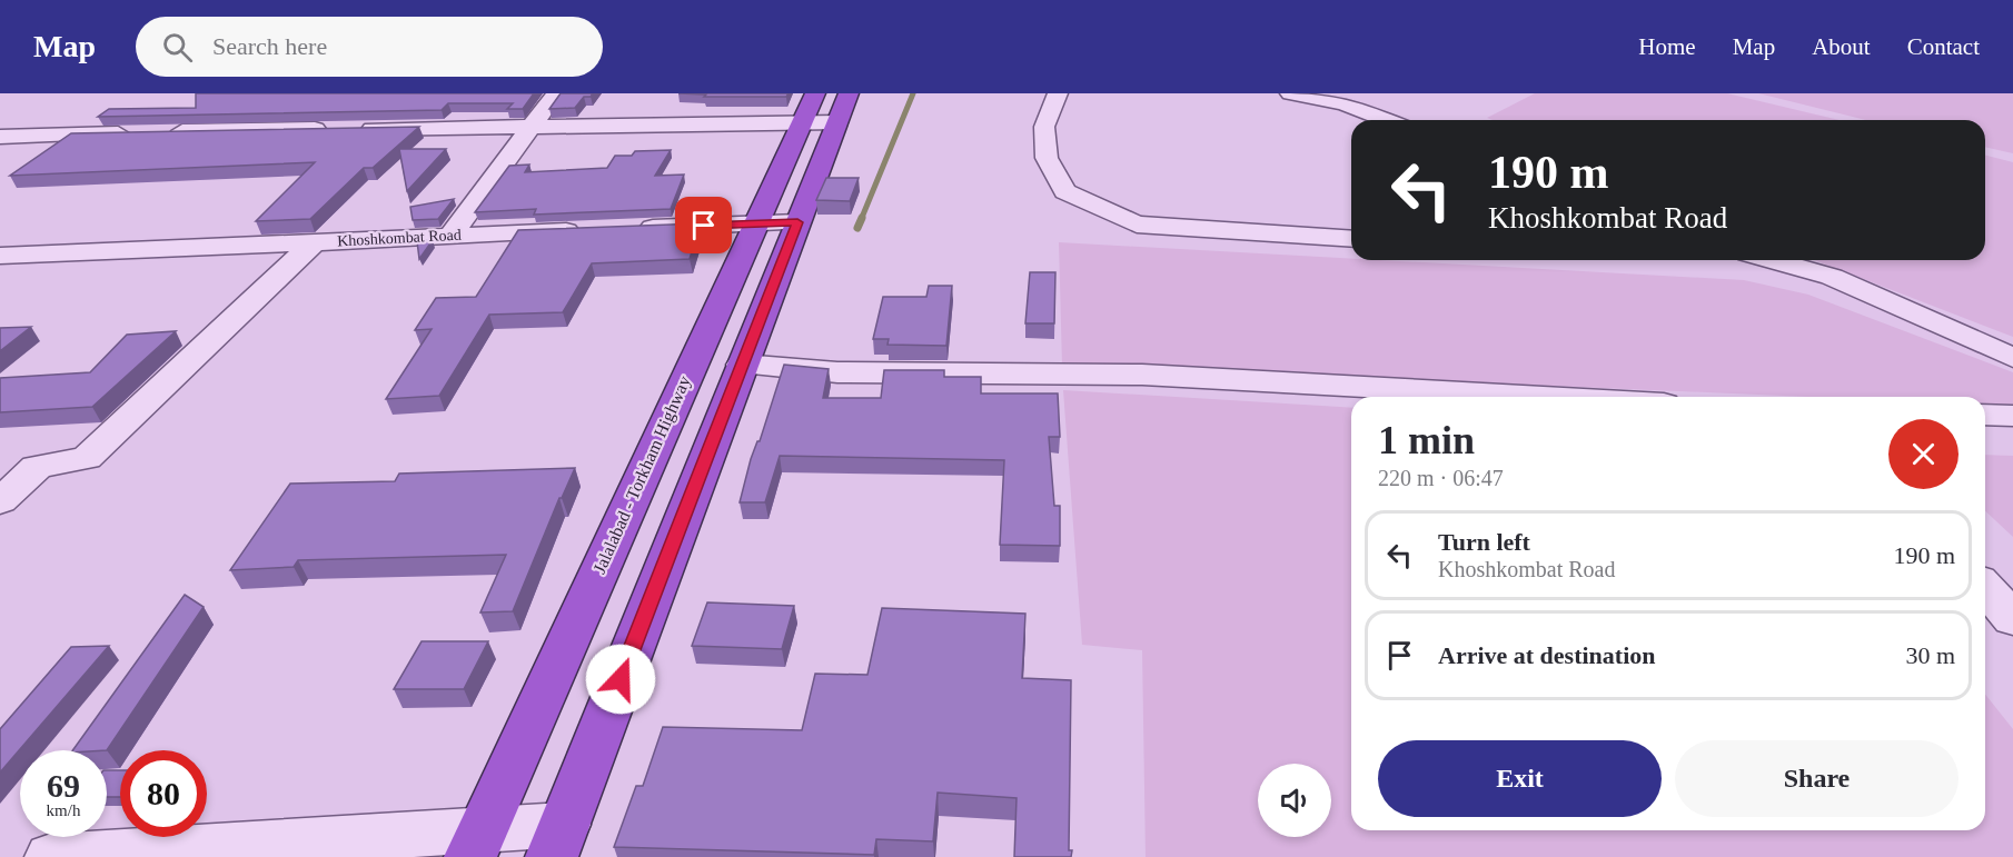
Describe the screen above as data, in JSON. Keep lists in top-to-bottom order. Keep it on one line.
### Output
{"streets":{"highway":["Jalalabad - Torkham Highway"],"street":["Khoshkombat Road"]},"page":{"header":"Map","search":"Search here","nav":["Home","Map","About","Contact"],"turn":["190 m","Khoshkombat Road"],"heading":["1 min","220 m · 06:47"],"list":[{"name":"Turn left","note":"Khoshkombat Road","value":"190 m"},{"name":"Arrive at destination","value":"30 m"}],"buttons":["Exit","Share"],"speed":"69 km/h","limit":"80"}}
